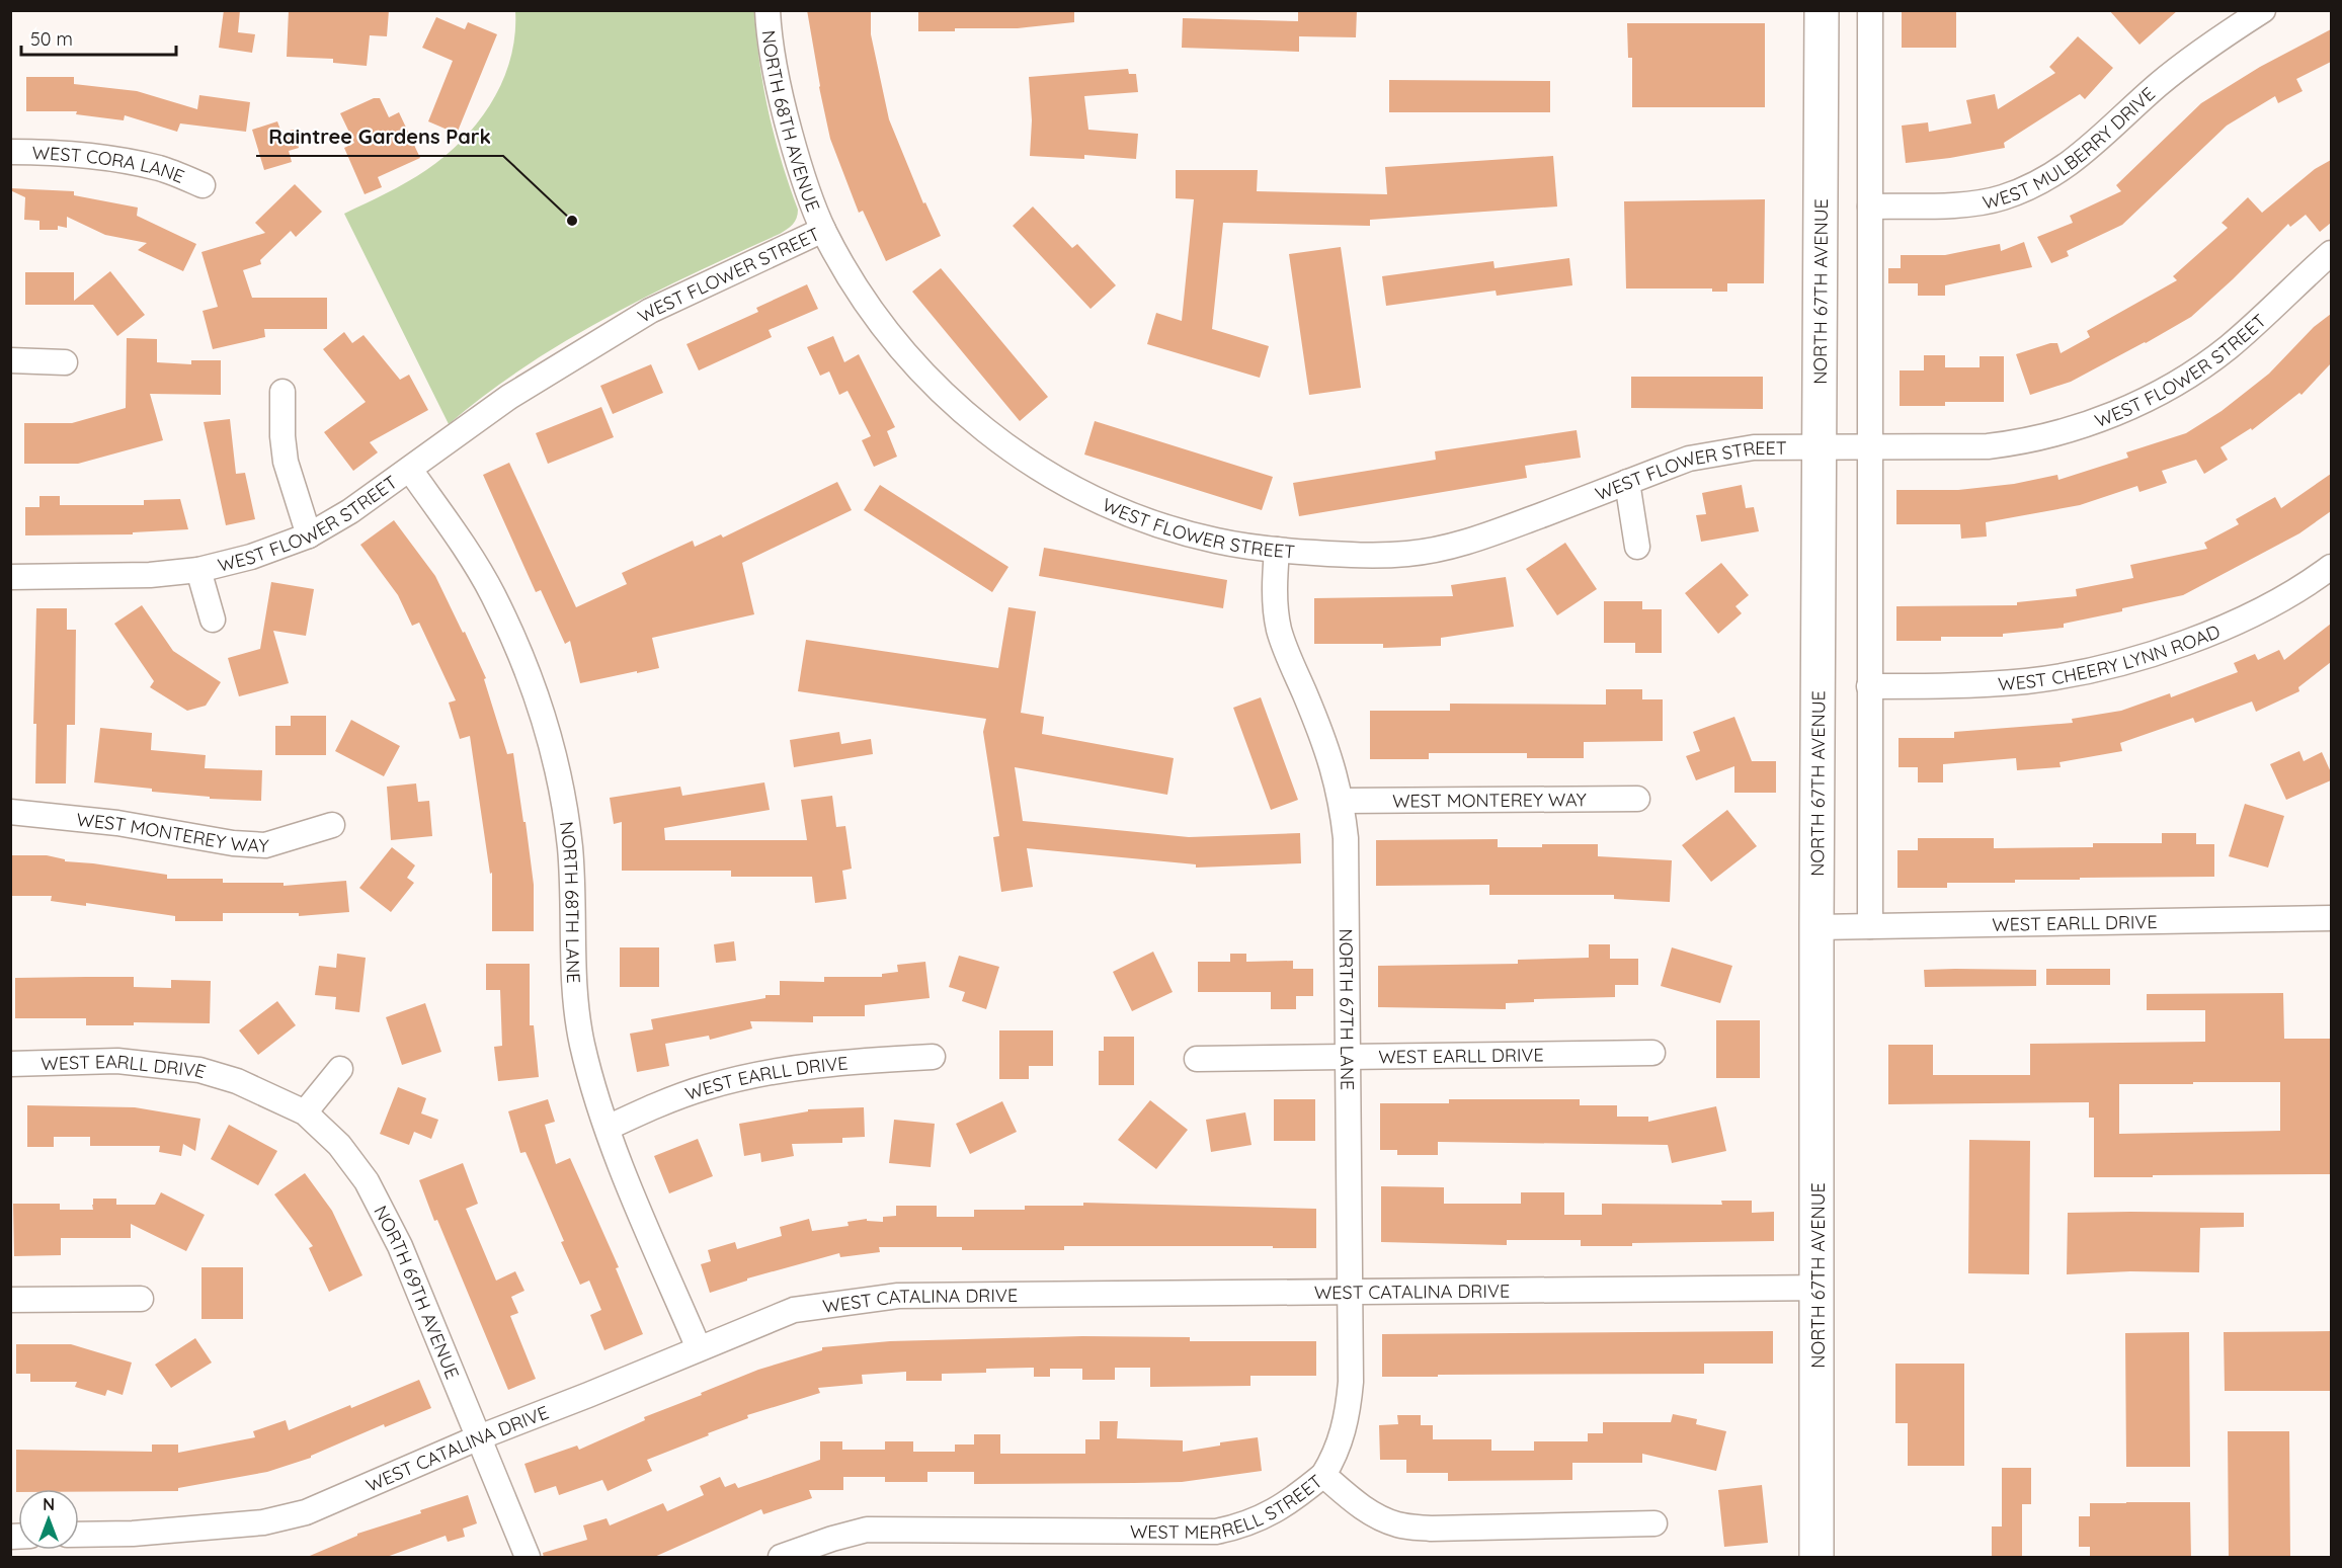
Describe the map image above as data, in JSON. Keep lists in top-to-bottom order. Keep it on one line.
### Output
{"streets":{"main road":["NORTH 67TH AVENUE"],"street":["NORTH 68TH AVENUE","WEST MULBERRY DRIVE","WEST CORA LANE","WEST FLOWER STREET","WEST CHEERY LYNN ROAD","WEST MONTEREY WAY","NORTH 68TH LANE","WEST EARLL DRIVE","NORTH 67TH LANE","NORTH 69TH AVENUE","WEST CATALINA DRIVE","WEST MERRELL STREET"]},"crossings":[["NORTH 68TH AVENUE","WEST FLOWER STREET"],["WEST FLOWER STREET","NORTH 67TH AVENUE"],["WEST FLOWER STREET","NORTH 68TH LANE"],["WEST FLOWER STREET","NORTH 67TH LANE"],["NORTH 67TH AVENUE","WEST EARLL DRIVE"],["NORTH 67TH AVENUE","WEST CATALINA DRIVE"],["WEST MONTEREY WAY","NORTH 67TH LANE"],["NORTH 68TH LANE","WEST EARLL DRIVE"],["NORTH 68TH LANE","WEST CATALINA DRIVE"],["WEST EARLL DRIVE","NORTH 67TH LANE"],["WEST EARLL DRIVE","NORTH 69TH AVENUE"],["NORTH 67TH LANE","WEST CATALINA DRIVE"],["NORTH 67TH LANE","WEST MERRELL STREET"],["NORTH 69TH AVENUE","WEST CATALINA DRIVE"]],"places":["Raintree Gardens Park"],"scale_bar":"50 m","north":"top"}
